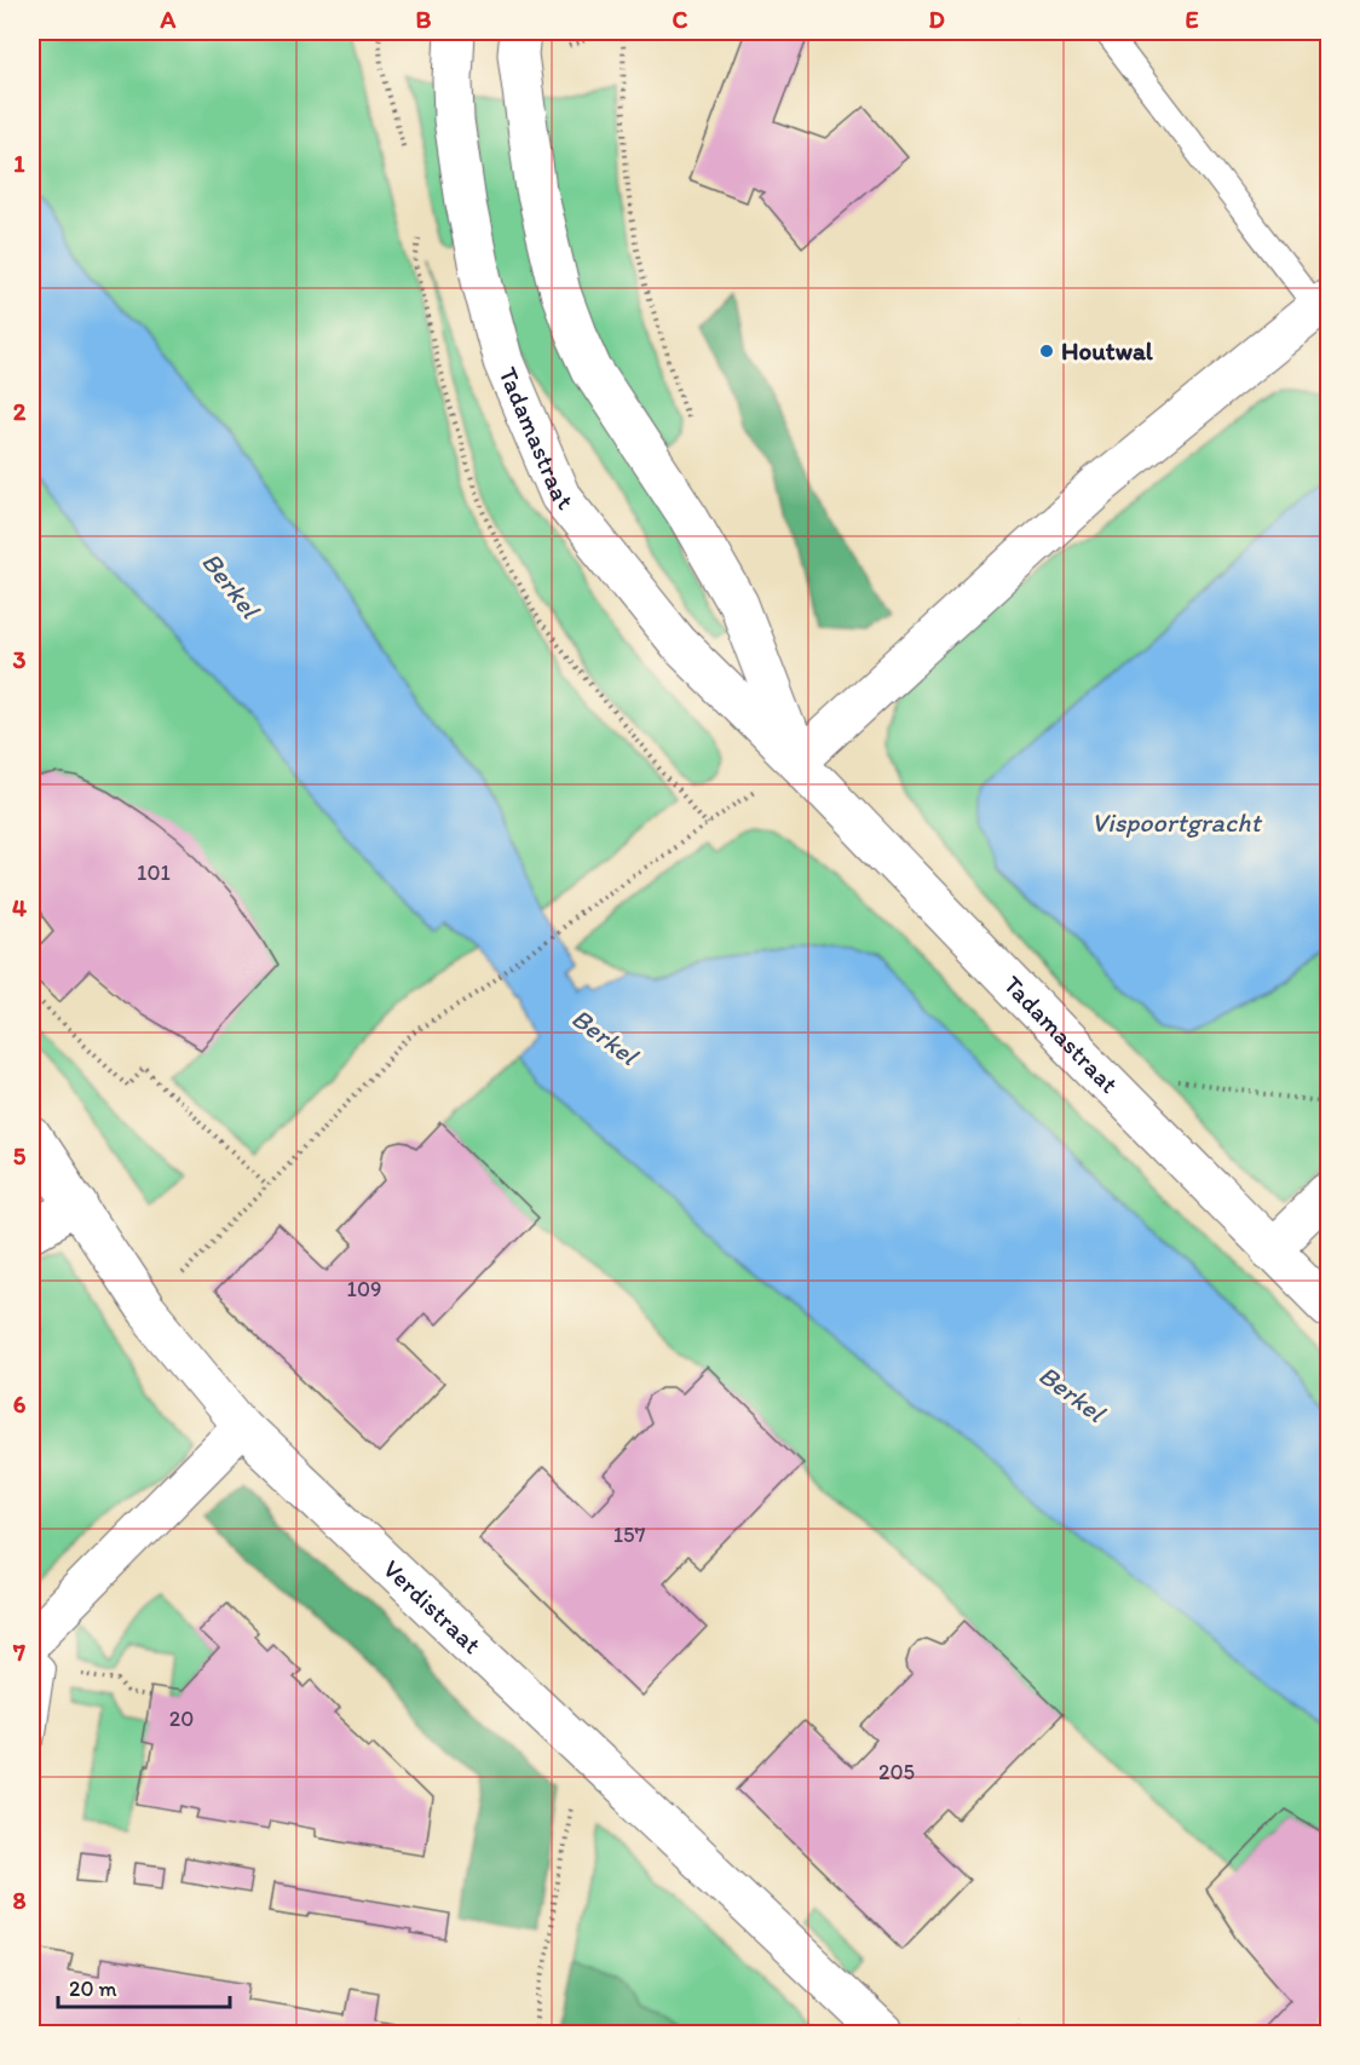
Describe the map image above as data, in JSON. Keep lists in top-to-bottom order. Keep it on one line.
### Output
{"streets":{"street":["Tadamastraat","Verdistraat"]},"water":["Berkel","Vispoortgracht"],"places":["Houtwal"],"house_numbers":["101","109","157","20","205"],"scale_bar":"20 m","grid":{"columns":["A","B","C","D","E"],"rows":["1","2","3","4","5","6","7","8"]}}
